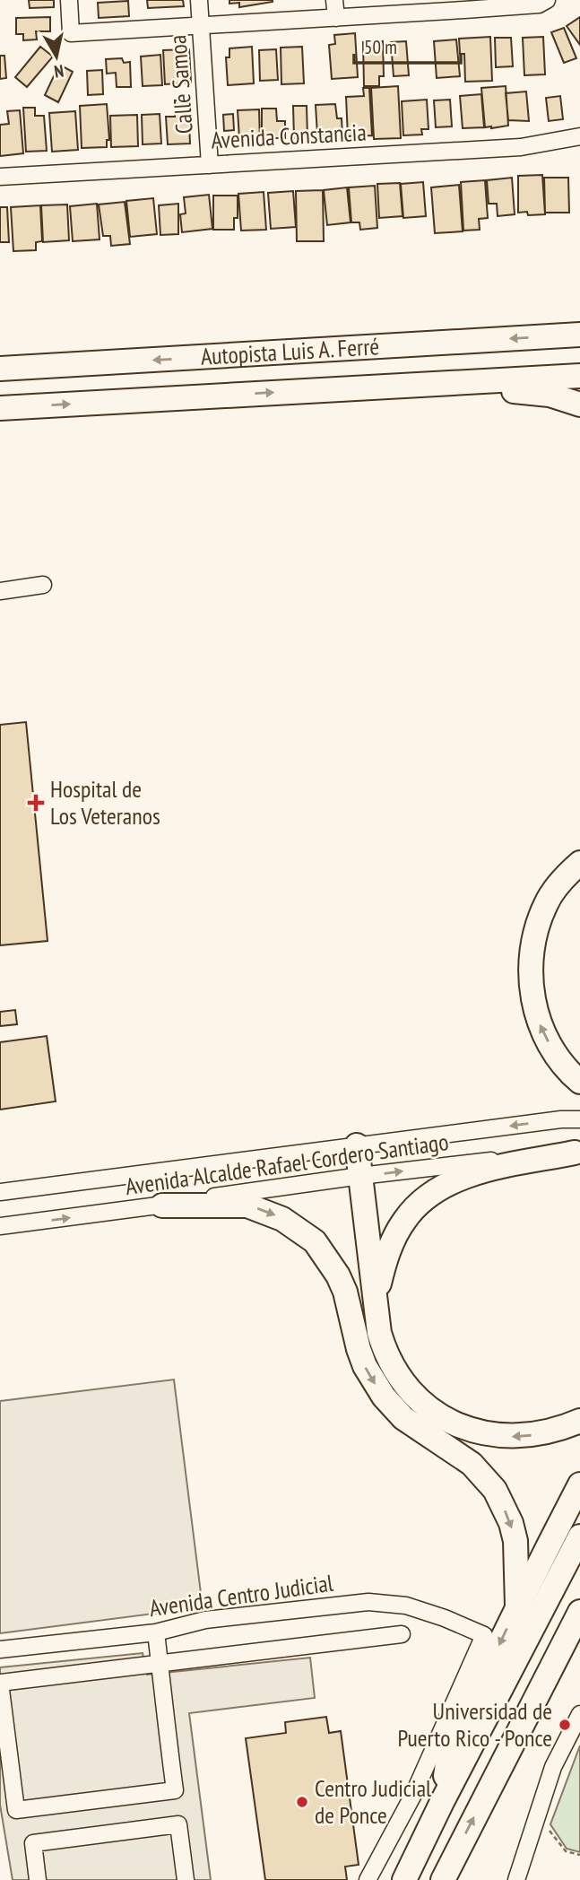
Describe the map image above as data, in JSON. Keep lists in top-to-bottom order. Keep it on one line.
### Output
{"streets":{"highway":["Autopista Luis A. Ferré"],"street":["Calle Samoa","Avenida Constancia","Avenida Alcalde Rafael Cordero Santiago","Avenida Centro Judicial"]},"crossings":[["Calle Samoa","Avenida Constancia"]],"places":{"health":["Hospital de Los Veteranos"],"other":["Universidad de Puerto Rico - Ponce","Centro Judicial de Ponce"]},"scale_bar":"50 m","north":"bottom"}
